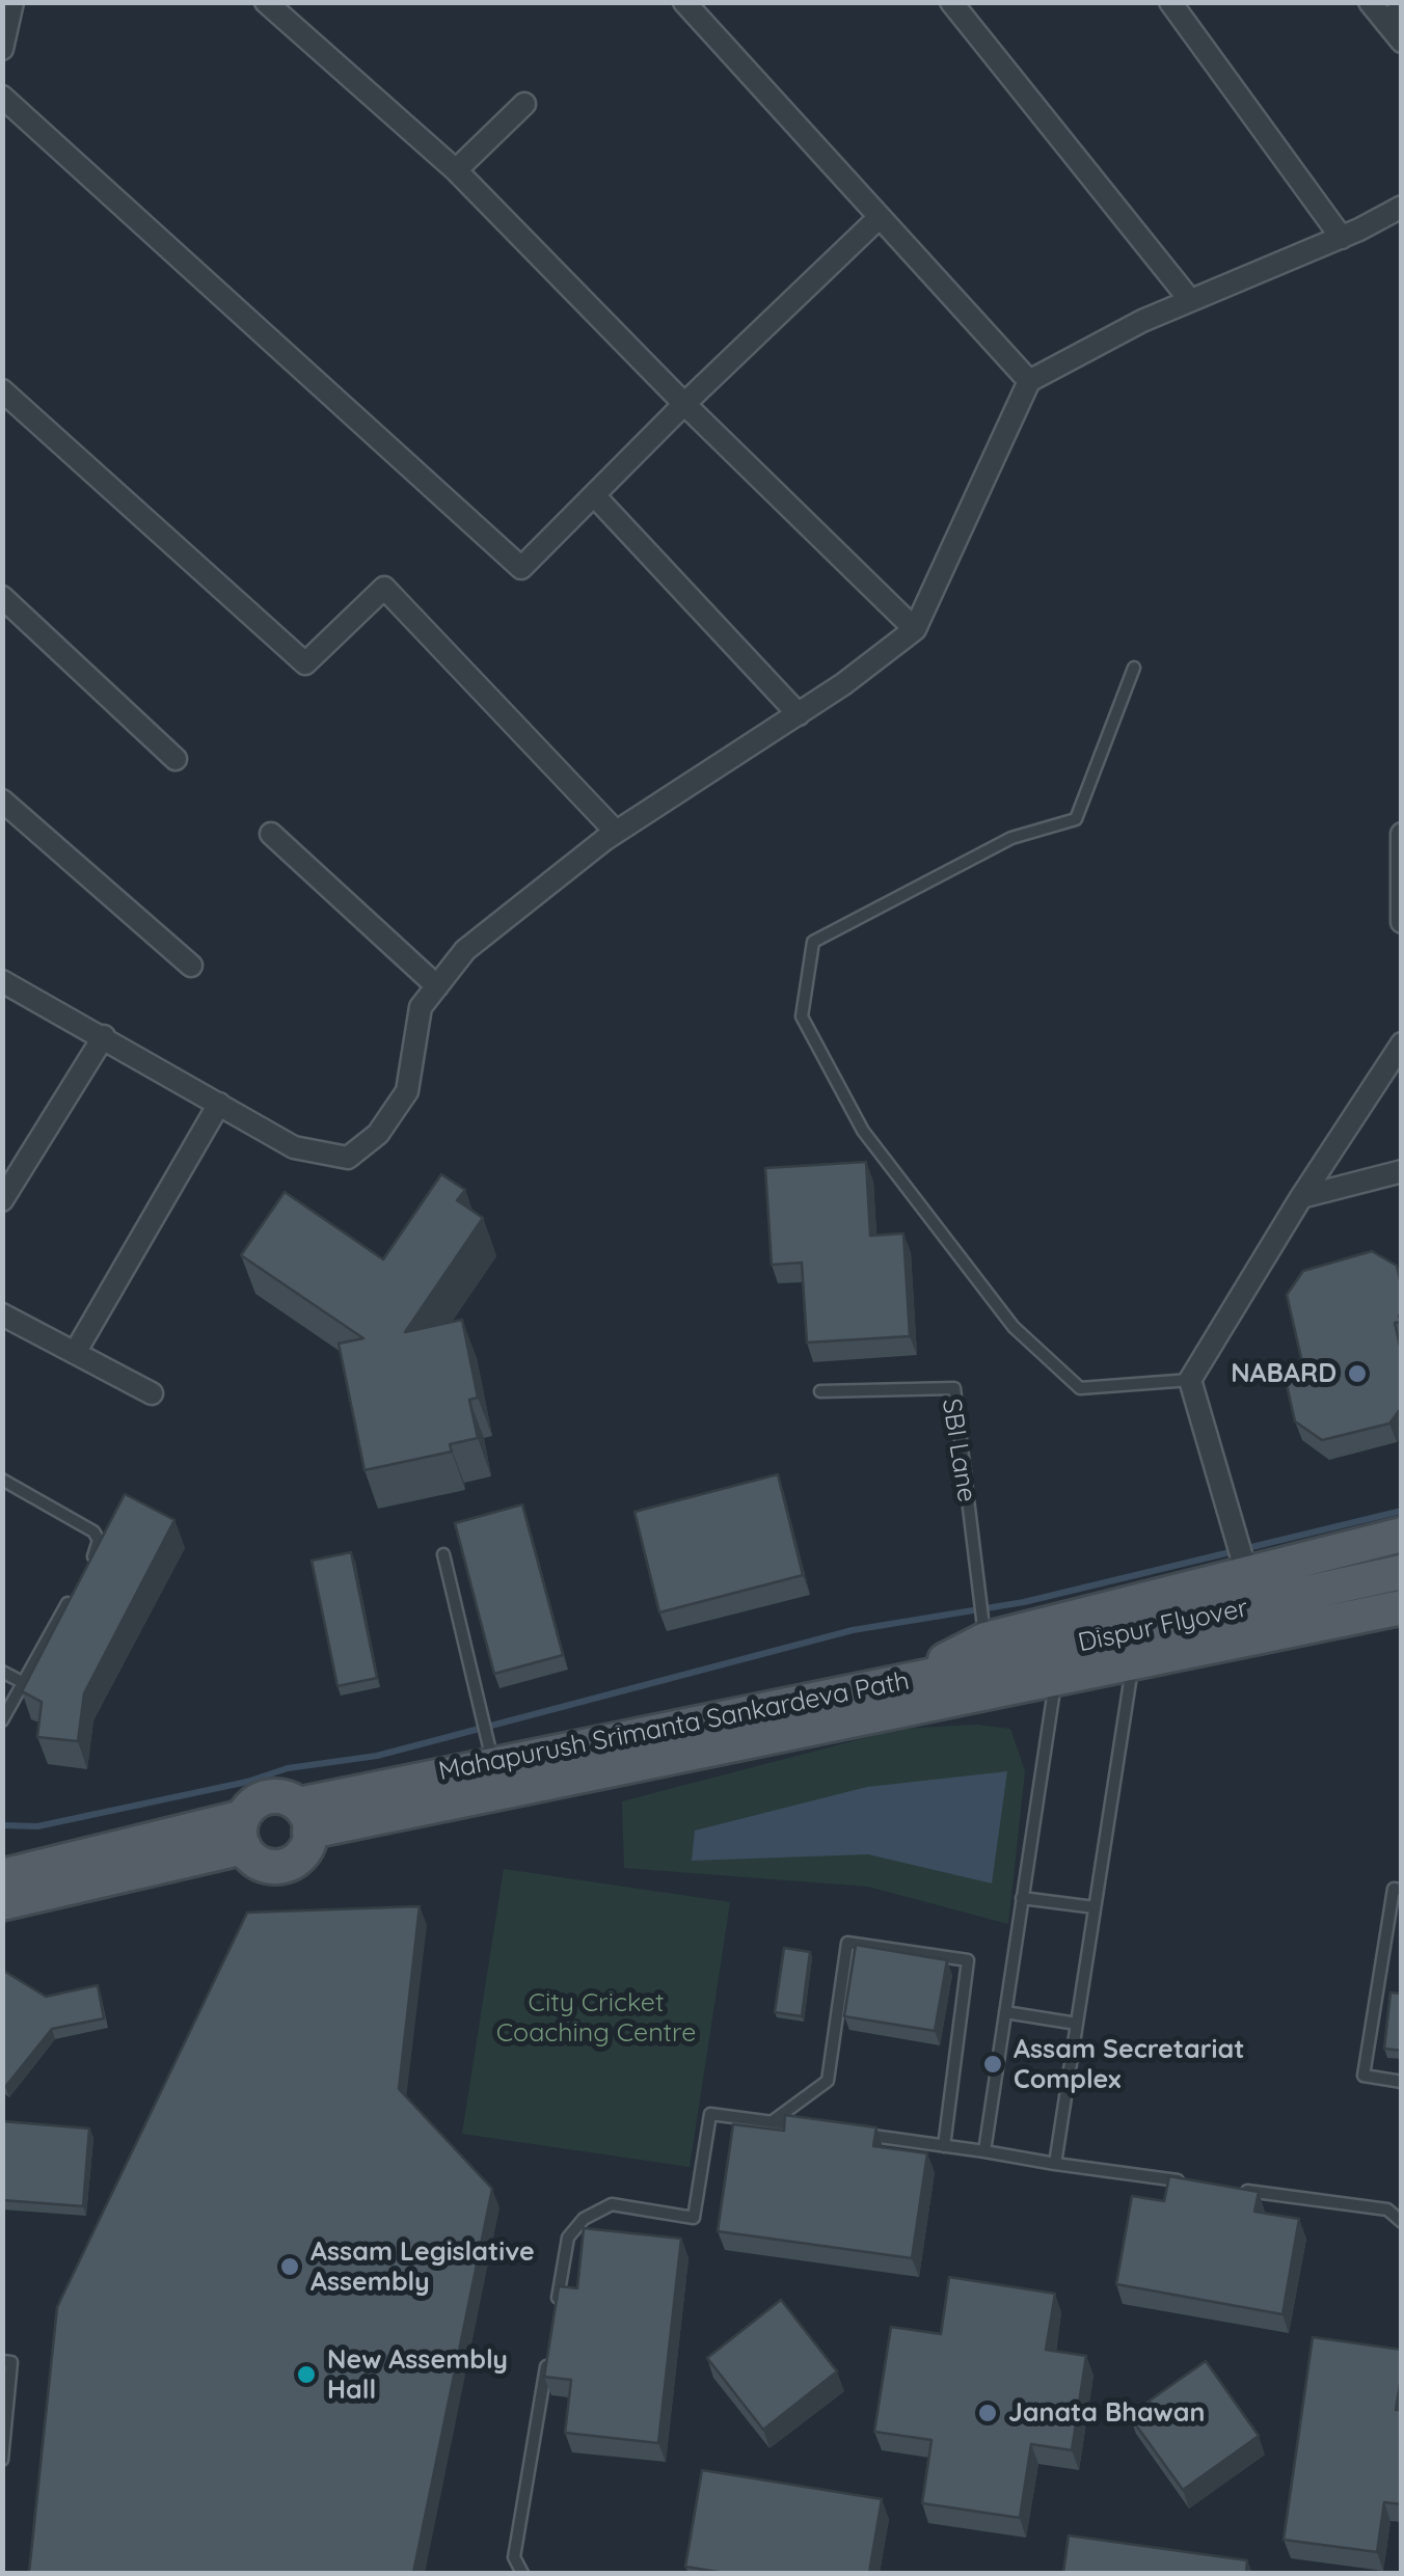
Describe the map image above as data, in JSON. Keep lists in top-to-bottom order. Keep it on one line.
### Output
{"streets":{"main road":["Dispur Flyover","Mahapurush Srimanta Sankardeva Path"],"lane":["SBI Lane"]},"crossings":[["SBI Lane","Mahapurush Srimanta Sankardeva Path"],["Dispur Flyover","Mahapurush Srimanta Sankardeva Path"]],"parks":["City Cricket Coaching Centre"],"places":["NABARD","Assam Secretariat Complex","Assam Legislative Assembly","New Assembly Hall","Janata Bhawan"]}
